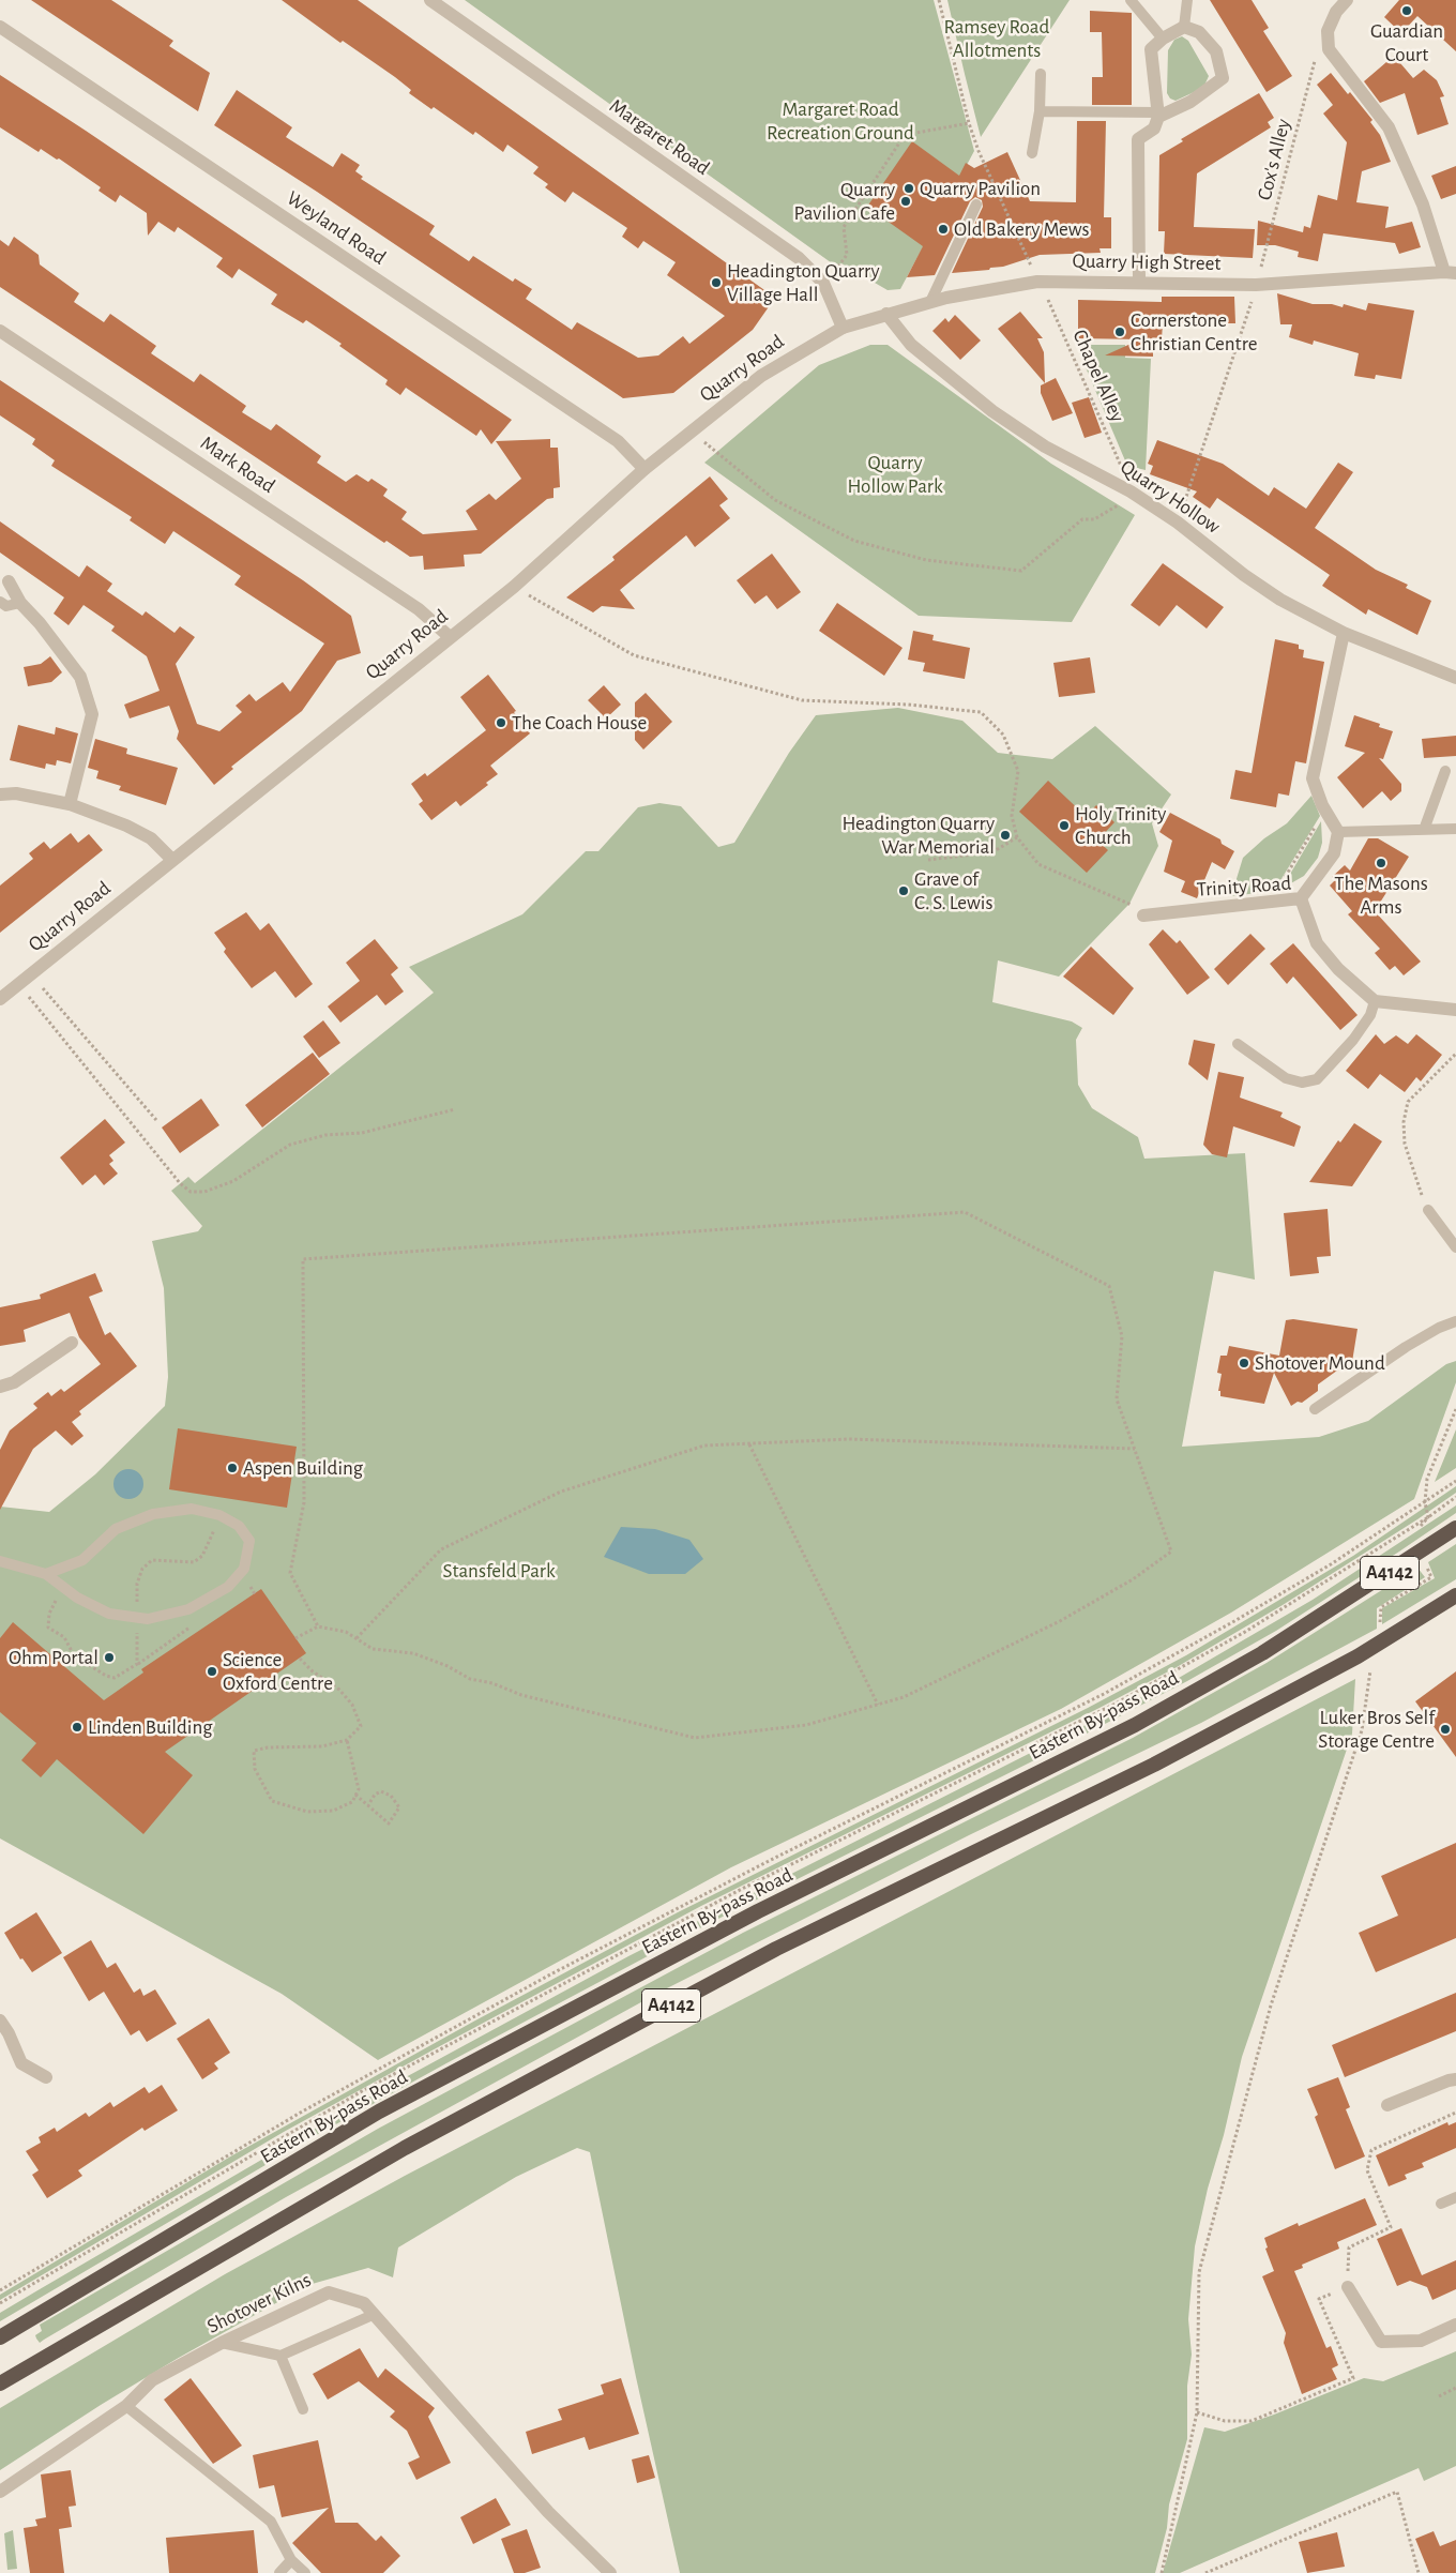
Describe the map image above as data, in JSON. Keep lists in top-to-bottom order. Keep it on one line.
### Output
{"streets":{"highway":["A4142","Eastern By-pass Road"],"street":["Margaret Road","Weyland Road","Quarry High Street","Quarry Road","Mark Road","Quarry Hollow","Trinity Road","Shotover Kilns"],"path":["Cox's Alley","Chapel Alley"]},"crossings":[["Margaret Road","Quarry High Street"],["Margaret Road","Quarry Road"],["Cox's Alley","Quarry High Street"],["Cox's Alley","Quarry Hollow"],["Weyland Road","Quarry Road"],["Quarry High Street","Quarry Road"],["Quarry High Street","Chapel Alley"],["Quarry High Street","Quarry Hollow"],["Quarry Road","Mark Road"],["Chapel Alley","Quarry Hollow"]],"parks":["Ramsey Road Allotments","Margaret Road Recreation Ground","Quarry Hollow Park","Stansfeld Park"],"places":["Guardian Court","Quarry Pavilion","Quarry Pavilion Cafe","Old Bakery Mews","Headington Quarry Village Hall","Cornerstone Christian Centre","The Coach House","Holy Trinity Church","Headington Quarry War Memorial","The Masons Arms","Grave of C. S. Lewis","Shotover Mound","Aspen Building","Ohm Portal","Science Oxford Centre","Linden Building","Luker Bros Self Storage Centre"]}
